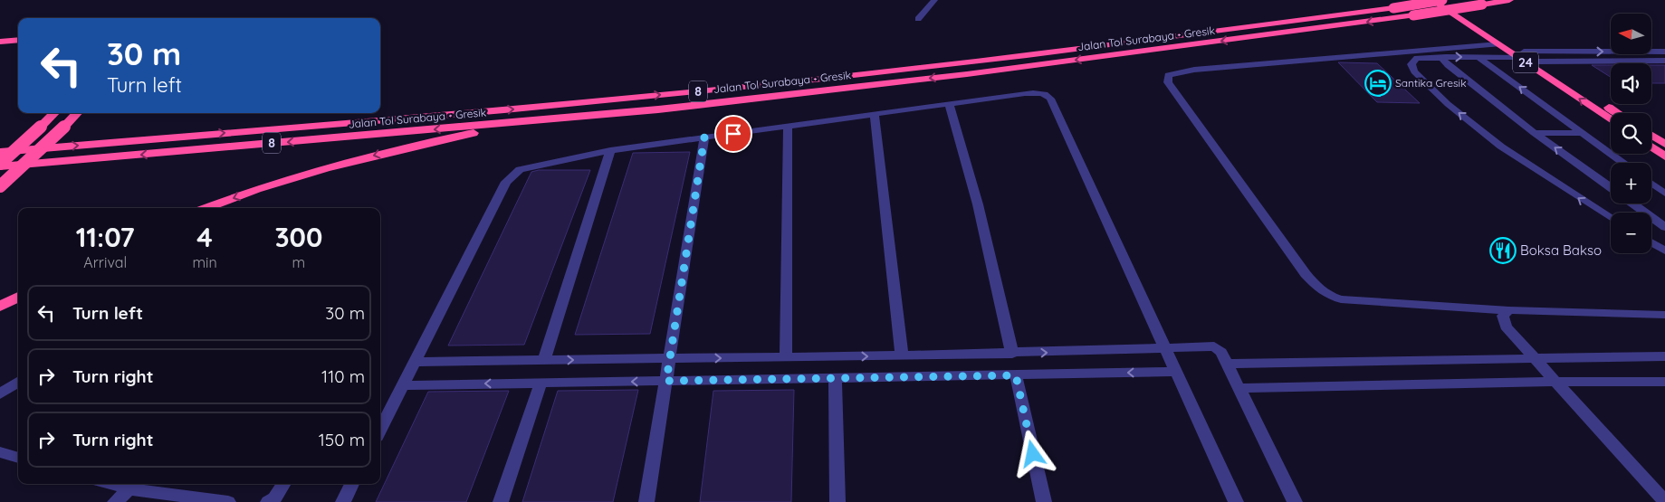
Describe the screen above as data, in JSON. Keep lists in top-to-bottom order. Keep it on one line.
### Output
{"streets":{"highway":["Jalan Tol Surabaya - Gresik","24","8"]},"crossings":[["Jalan Tol Surabaya - Gresik","24"]],"places":{"hotel":["Santika Gresik"],"restaurant":["Boksa Bakso"]},"north":"left","page":{"map_buttons":["+","−"],"turn":["30 m","Turn left"],"eta":["11:07","Arrival","4","min","300","m"],"list":[{"name":"Turn left","value":"30 m"},{"name":"Turn right","value":"110 m"},{"name":"Turn right","value":"150 m"}]}}
